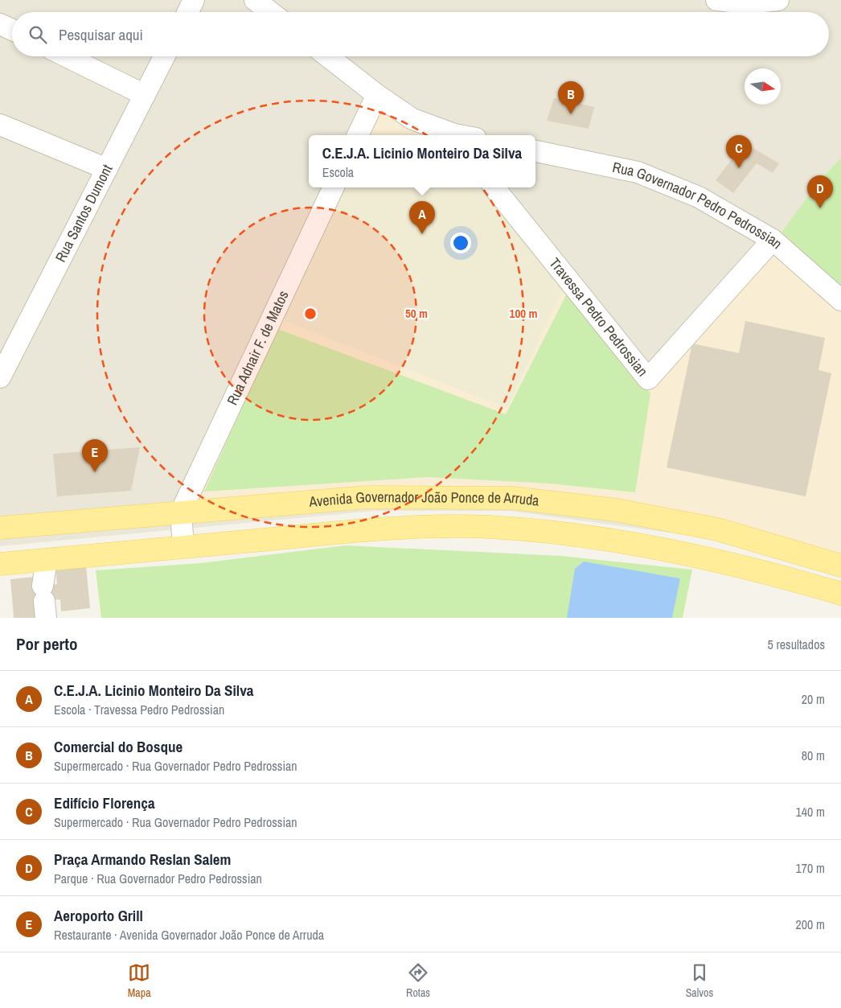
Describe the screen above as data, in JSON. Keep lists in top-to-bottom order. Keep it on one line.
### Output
{"streets":{"main road":["Avenida Governador João Ponce de Arruda"],"street":["Rua Governador Pedro Pedrossian","Rua Santos Dumont","Travessa Pedro Pedrossian","Rua Adnair F. de Matos"]},"crossings":[["Rua Governador Pedro Pedrossian","Travessa Pedro Pedrossian"],["Rua Adnair F. de Matos","Avenida Governador João Ponce de Arruda"]],"north":"right","page":{"search":"Pesquisar aqui","pins":["B","C","D","A","E"],"popup":["C.E.J.A. Licinio Monteiro Da Silva","Escola"],"heading":["Por perto","5 resultados"],"list":[{"mark":"A","name":"C.E.J.A. Licinio Monteiro Da Silva","note":"Escola · Travessa Pedro Pedrossian","value":"20 m"},{"mark":"B","name":"Comercial do Bosque","note":"Supermercado · Rua Governador Pedro Pedrossian","value":"80 m"},{"mark":"C","name":"Edifício Florença","note":"Supermercado · Rua Governador Pedro Pedrossian","value":"140 m"},{"mark":"D","name":"Praça Armando Reslan Salem","note":"Parque · Rua Governador Pedro Pedrossian","value":"170 m"},{"mark":"E","name":"Aeroporto Grill","note":"Restaurante · Avenida Governador João Ponce de Arruda","value":"200 m"}],"nav":["Mapa","Rotas","Salvos"]},"rings":["50 m","100 m"]}
